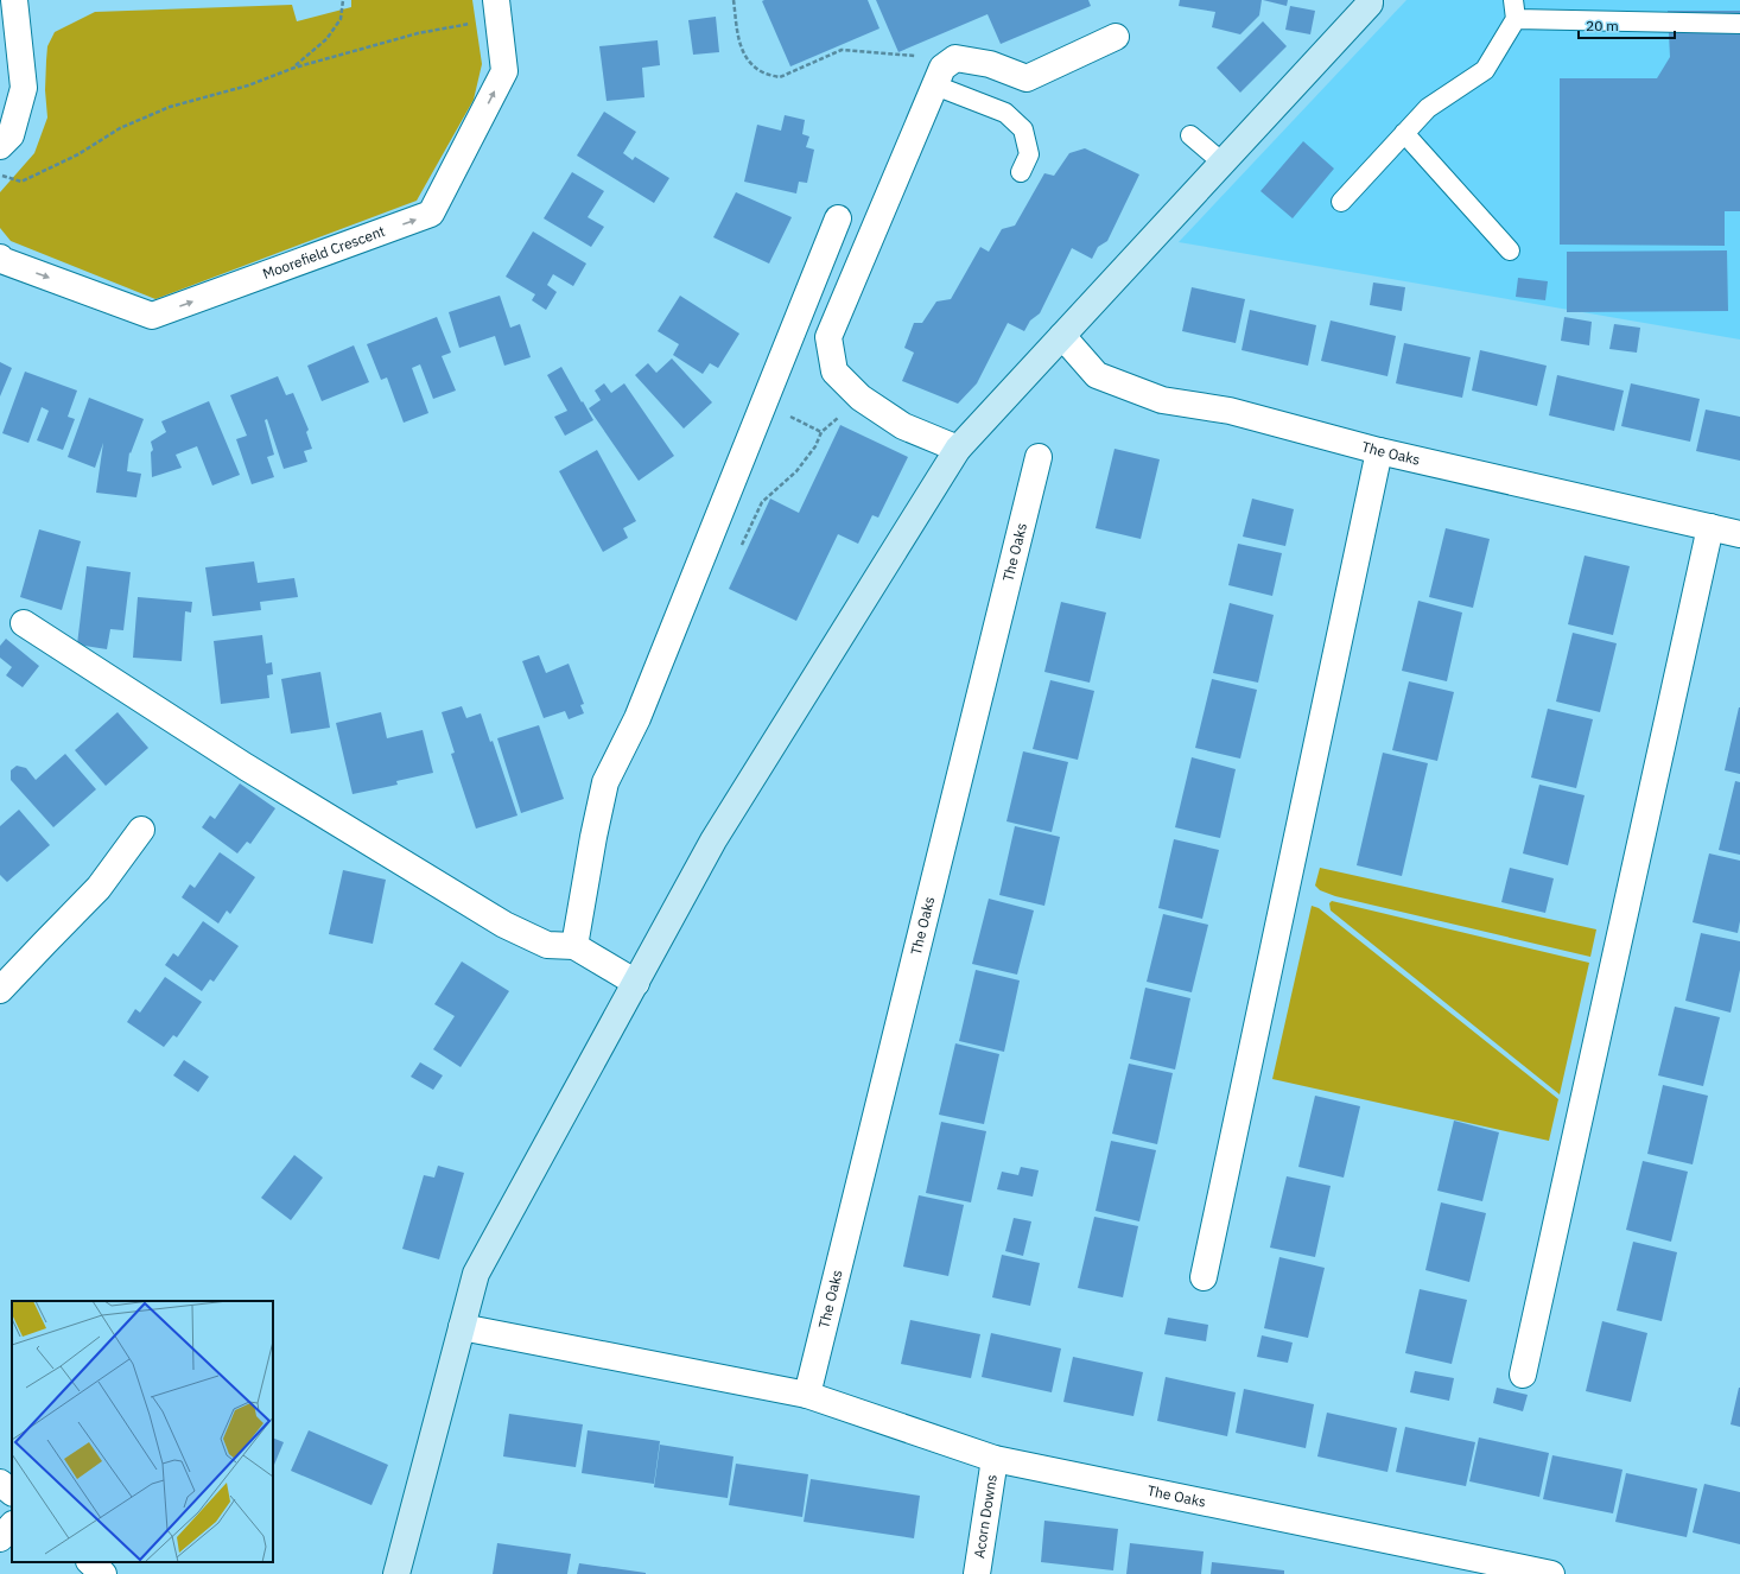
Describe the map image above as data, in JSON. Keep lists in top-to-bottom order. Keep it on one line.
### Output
{"streets":{"street":["Moorefield Crescent","The Oaks","Acorn Downs"]},"crossings":[["The Oaks","Acorn Downs"]],"one_way":["Moorefield Crescent"],"scale_bar":"20 m"}
